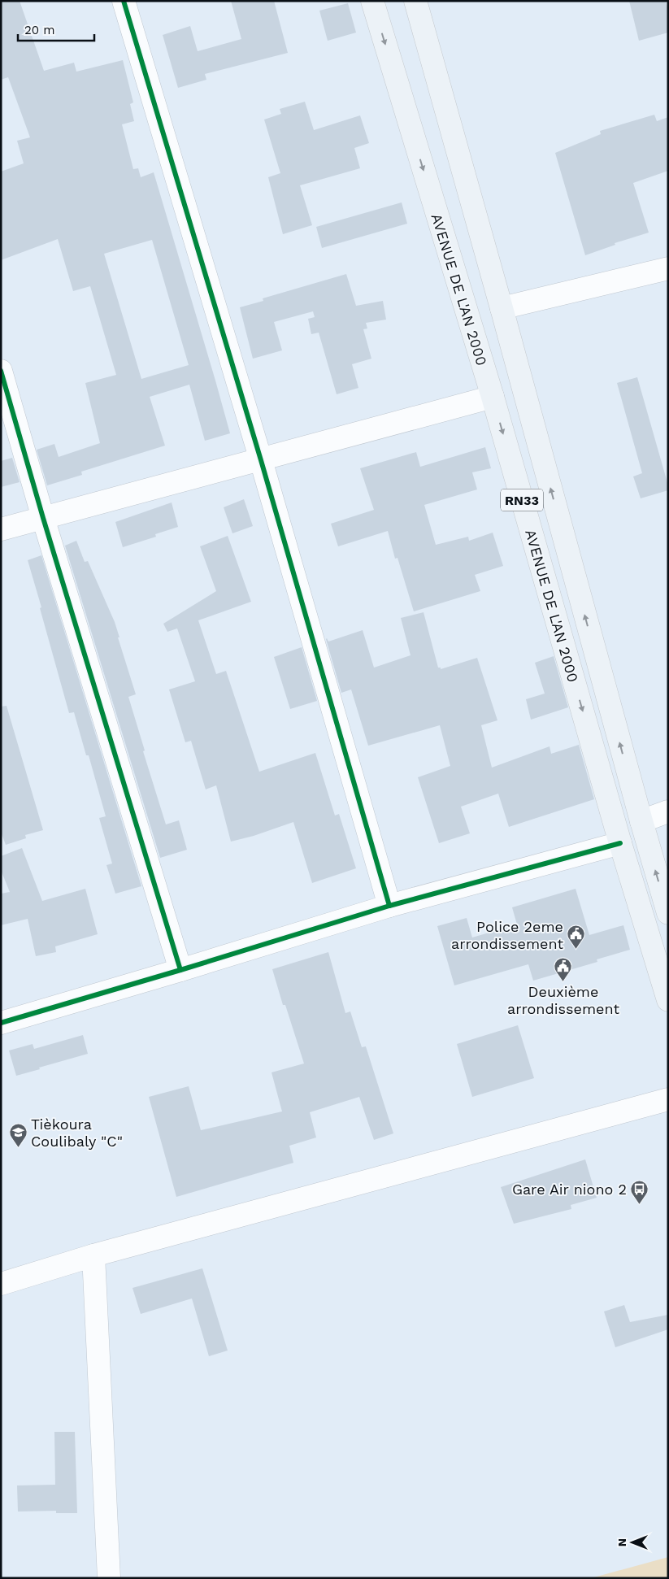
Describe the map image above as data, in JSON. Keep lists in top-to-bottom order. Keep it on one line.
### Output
{"streets":{"main road":["AVENUE DE L'AN 2000","RN33"]},"places":{"public building":["Police 2eme arrondissement","Deuxième arrondissement"],"school or university":["Tièkoura Coulibaly \"C\""],"bus stop":["Gare Air niono 2"]},"scale_bar":"20 m","north":"left"}
